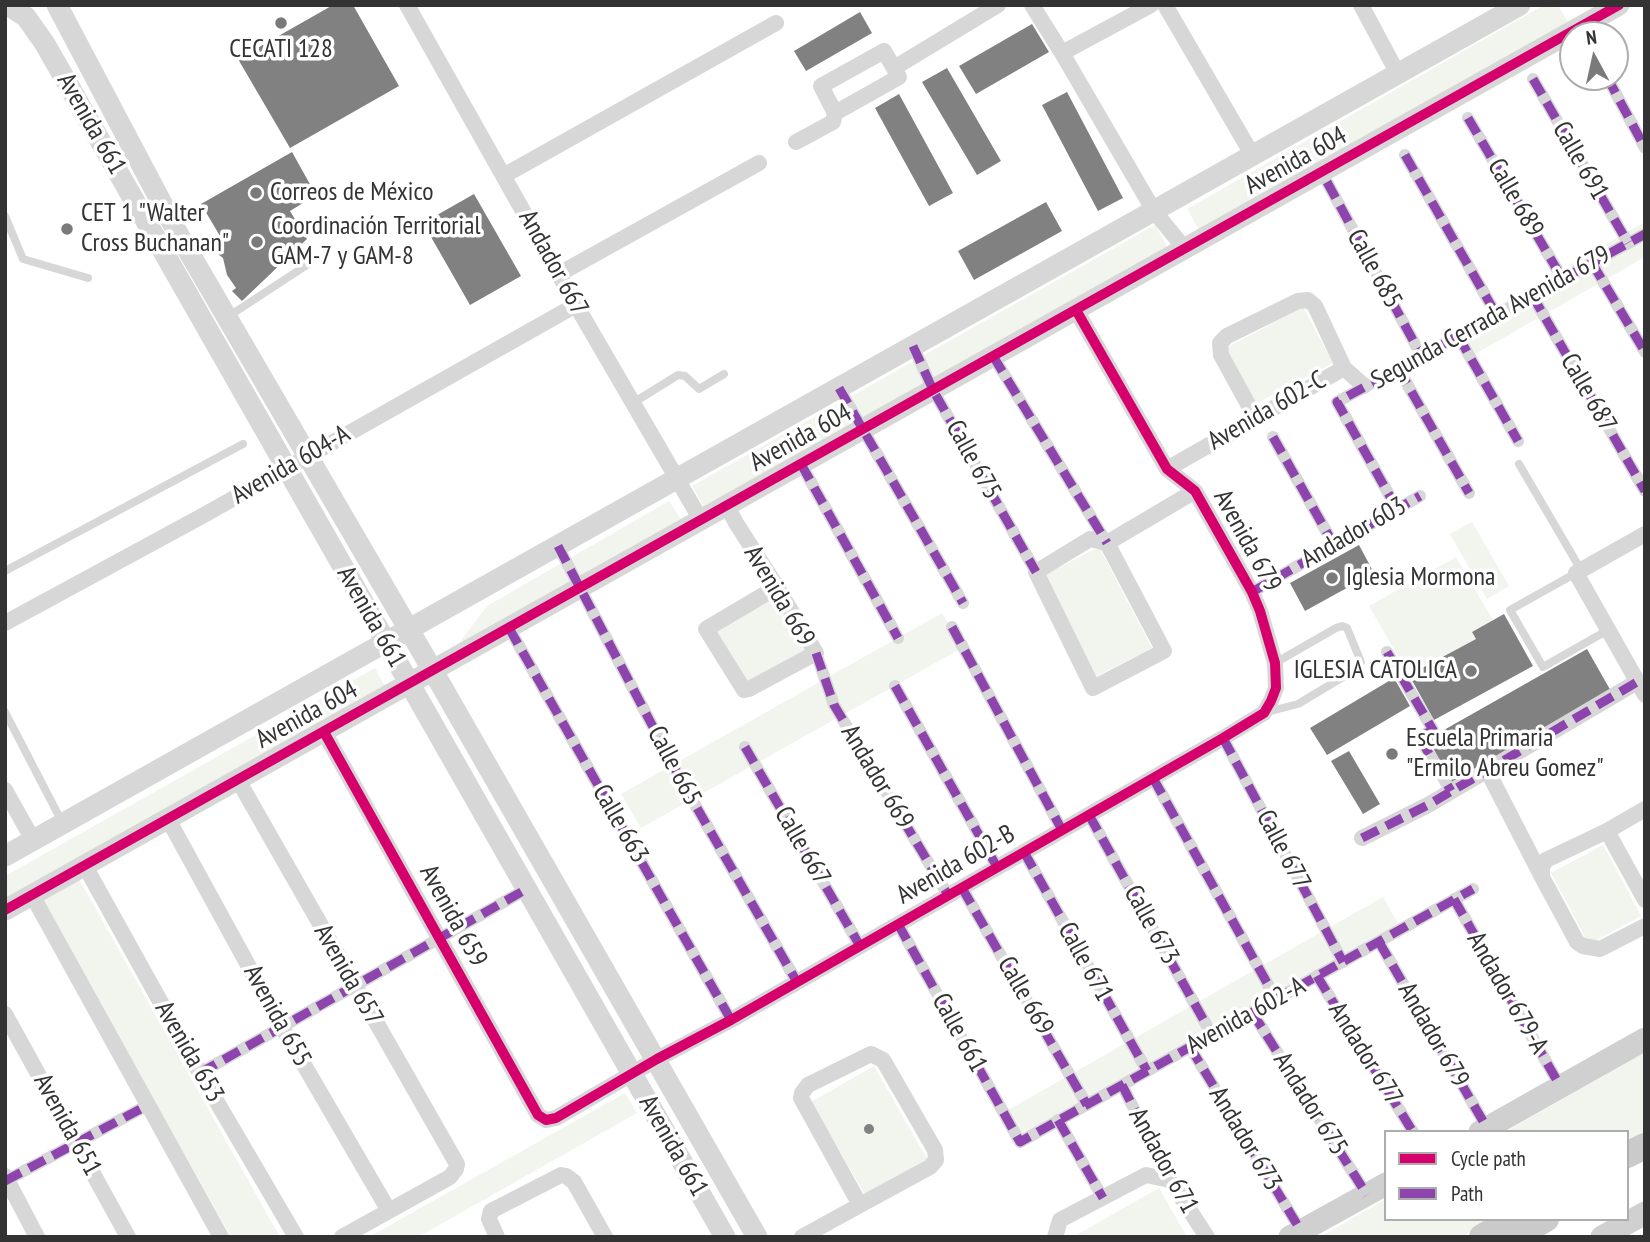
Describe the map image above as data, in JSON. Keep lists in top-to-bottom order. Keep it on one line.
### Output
{"streets":{"street":["Avenida 661","Avenida 604","Calle 691","Calle 689","Andador 667","Calle 685","Segunda Cerrada Avenida 679","Calle 687","Avenida 602-C","Calle 675","Avenida 604-A","Andador 603","Avenida 679","Avenida 669","Calle 665","Andador 669","Calle 663","Calle 667","Calle 677","Avenida 602-B","Avenida 659","Calle 673","Calle 671","Avenida 657","Andador 679-A","Calle 669","Avenida 655","Avenida 602-A","Calle 661","Andador 679","Avenida 653","Andador 677","Andador 675","Avenida 651","Andador 673","Andador 671"]},"crossings":[["Avenida 661","Avenida 604"],["Avenida 661","Avenida 604-A"],["Avenida 661","Avenida 602-B"],["Avenida 661","Avenida 659"],["Avenida 604","Andador 667"],["Avenida 604","Calle 675"],["Avenida 604","Avenida 679"],["Avenida 604","Avenida 669"],["Avenida 604","Calle 665"],["Avenida 604","Calle 663"],["Avenida 604","Avenida 659"],["Avenida 604","Avenida 657"],["Avenida 604","Avenida 655"],["Avenida 604","Avenida 653"],["Calle 691","Segunda Cerrada Avenida 679"],["Calle 689","Segunda Cerrada Avenida 679"],["Andador 667","Avenida 604-A"],["Calle 685","Segunda Cerrada Avenida 679"],["Segunda Cerrada Avenida 679","Calle 687"],["Segunda Cerrada Avenida 679","Avenida 602-C"],["Segunda Cerrada Avenida 679","Andador 603"],["Avenida 602-C","Avenida 679"],["Andador 603","Avenida 679"],["Avenida 679","Avenida 602-B"],["Avenida 669","Andador 669"],["Calle 665","Avenida 602-B"],["Andador 669","Avenida 602-B"],["Andador 669","Calle 669"],["Calle 663","Avenida 602-B"],["Calle 667","Avenida 602-B"],["Calle 677","Avenida 602-B"],["Calle 677","Avenida 602-A"],["Avenida 602-B","Calle 673"],["Avenida 602-B","Calle 671"],["Avenida 602-B","Calle 669"],["Avenida 602-B","Calle 661"],["Calle 673","Avenida 602-A"],["Calle 671","Avenida 602-A"],["Avenida 657","Avenida 655"],["Andador 679-A","Avenida 602-A"],["Calle 669","Avenida 602-A"],["Avenida 602-A","Calle 661"],["Avenida 602-A","Andador 679"],["Avenida 602-A","Andador 677"],["Avenida 602-A","Andador 675"],["Avenida 602-A","Andador 673"],["Avenida 602-A","Andador 671"]],"places":["CECATI 128","Correos de México","CET 1 \"Walter Cross Buchanan\"","Coordinación Territorial GAM-7 y GAM-8","Iglesia Mormona","IGLESIA CATOLICA","Escuela Primaria \"Ermilo Abreu Gomez\""],"legend":["Cycle path","Path"],"north":"top"}
